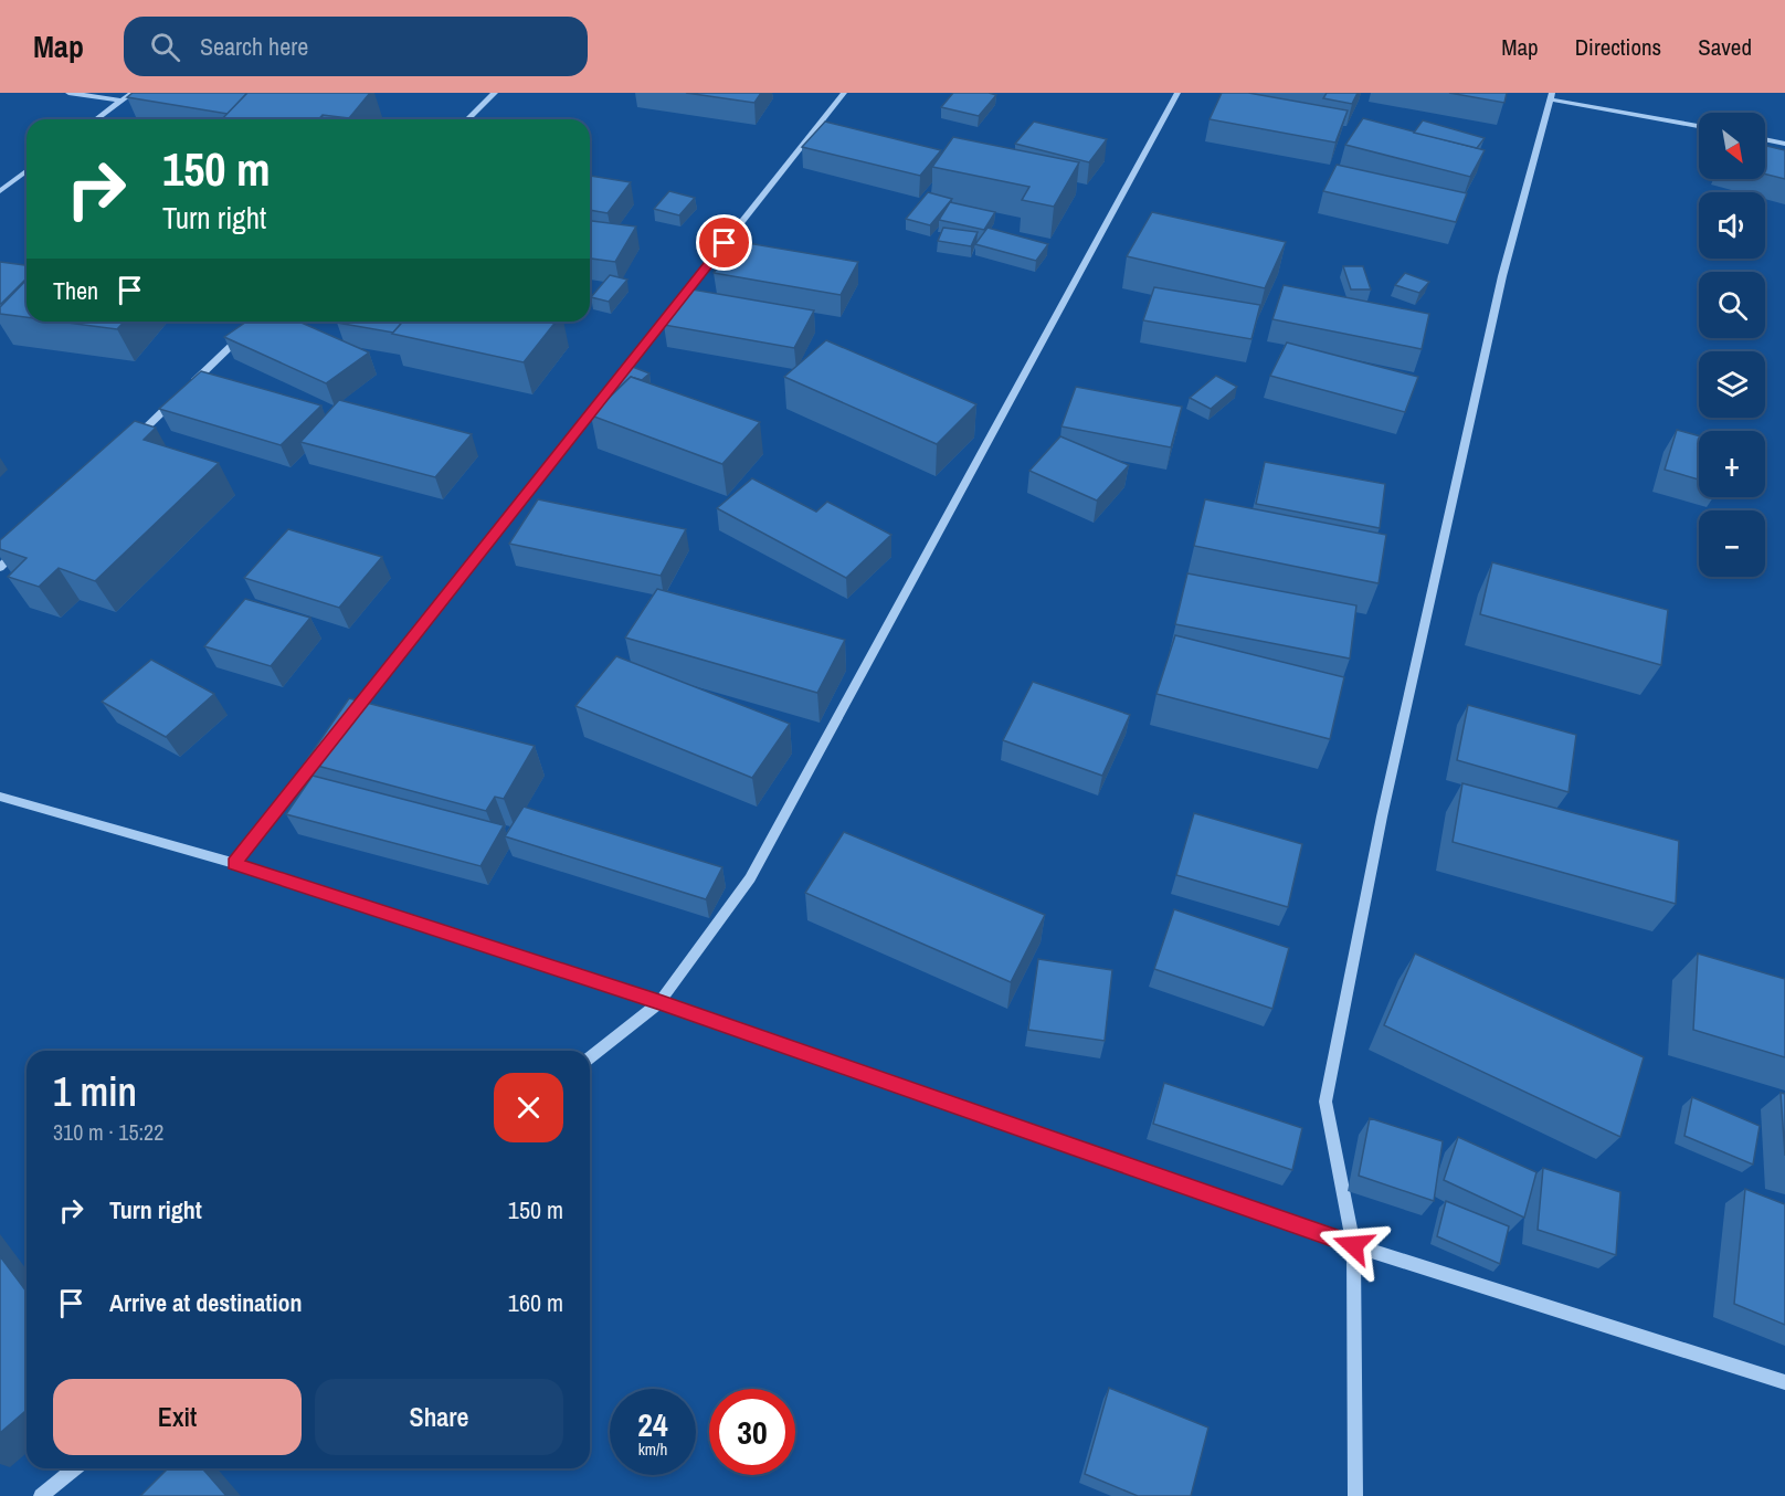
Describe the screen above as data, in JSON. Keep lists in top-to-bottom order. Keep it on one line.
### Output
{"north":"bottom right","page":{"header":"Map","search":"Search here","nav":["Map","Directions","Saved"],"map_buttons":["+","−"],"turn":["150 m","Turn right"],"then":"Then","heading":["1 min","310 m · 15:22"],"list":[{"name":"Turn right","value":"150 m"},{"name":"Arrive at destination","value":"160 m"}],"buttons":["Exit","Share"],"speed":"24 km/h","limit":"30"}}
